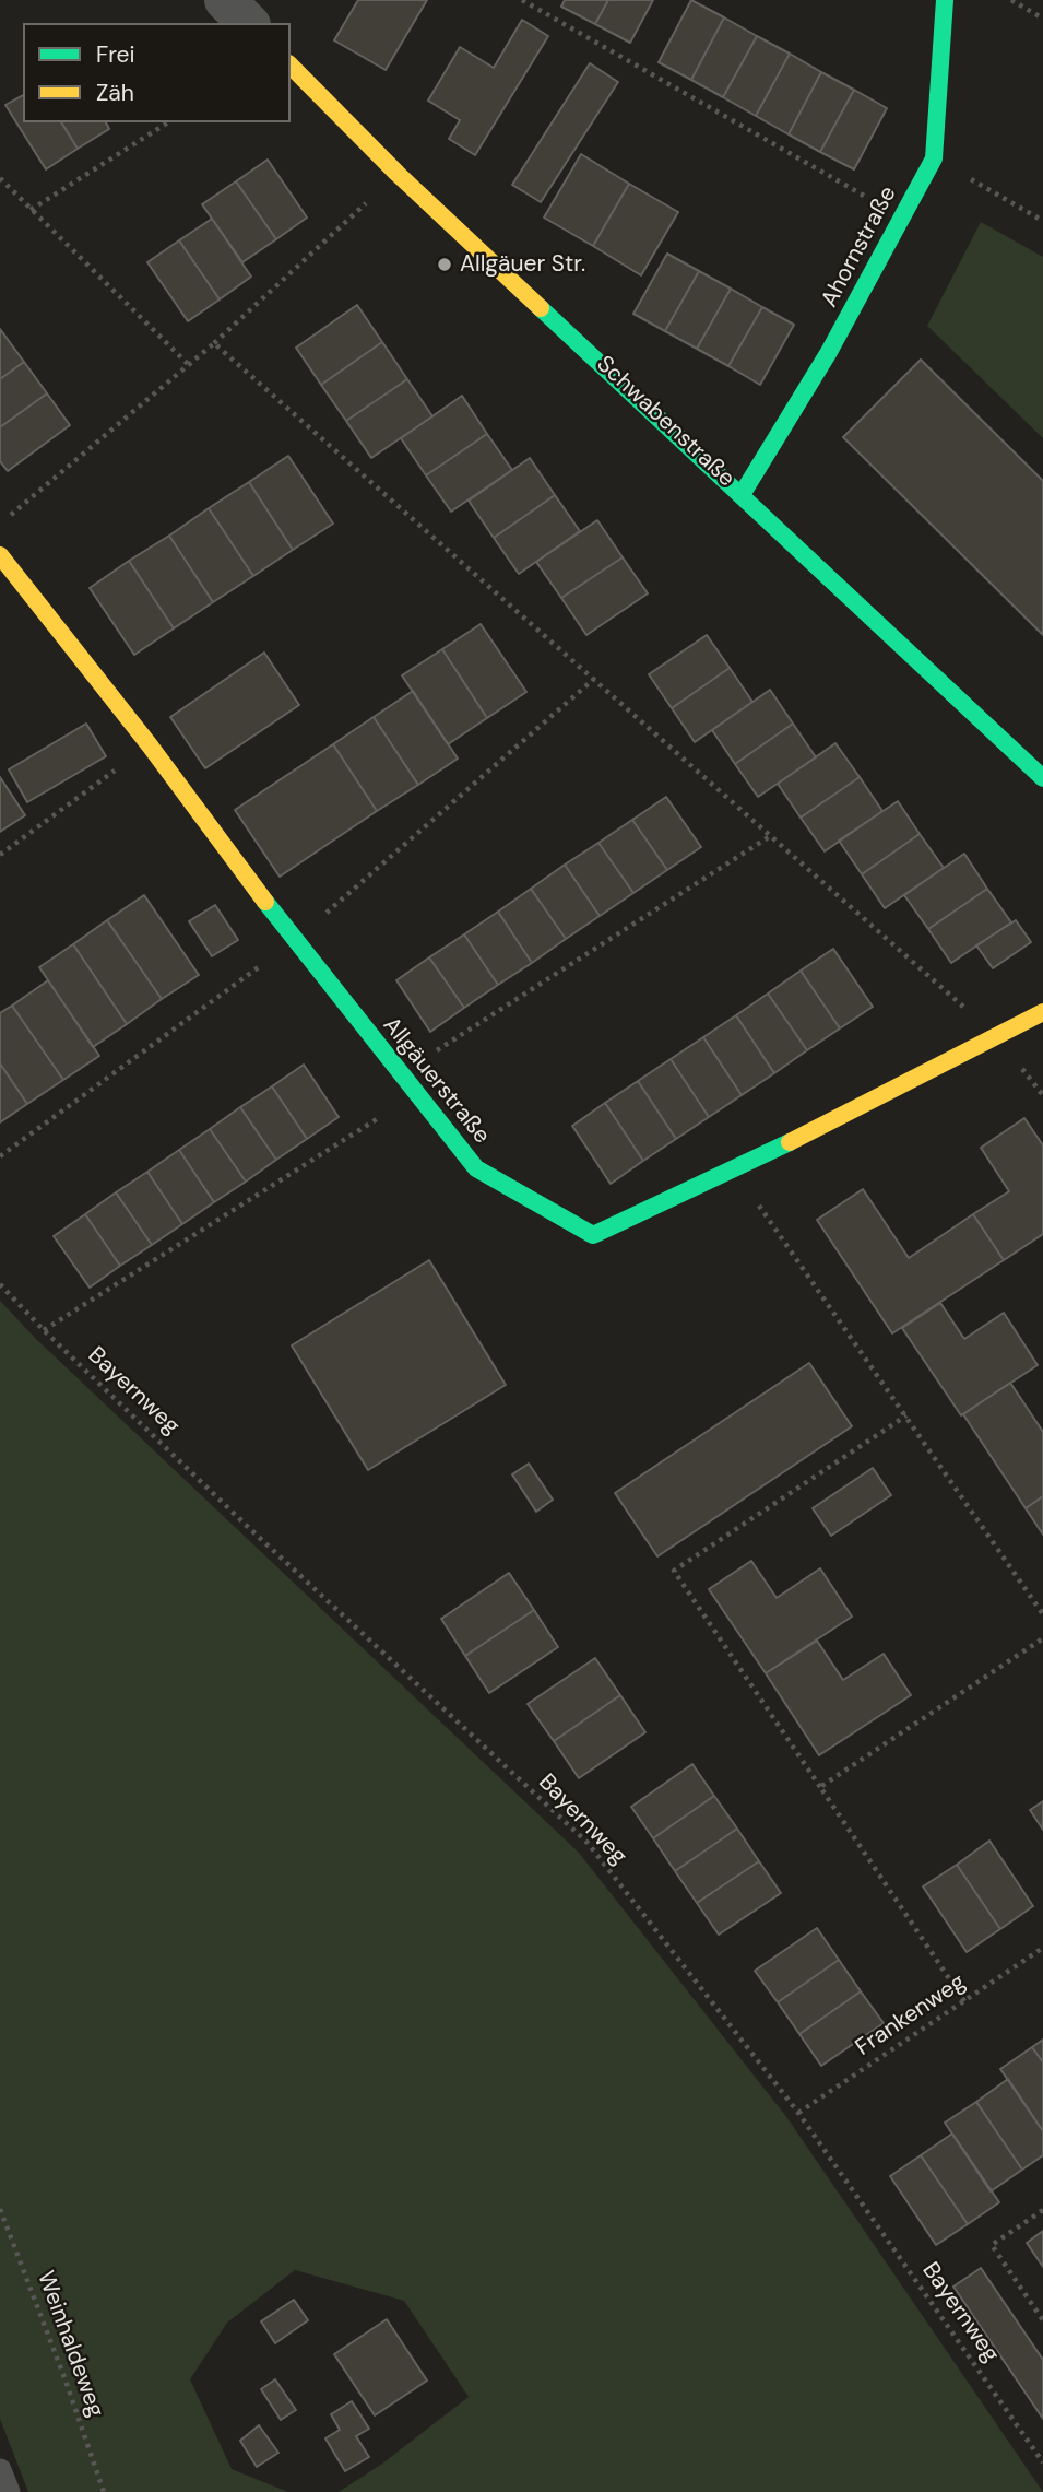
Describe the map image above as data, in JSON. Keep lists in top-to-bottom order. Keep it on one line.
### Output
{"streets":{"street":["Ahornstraße","Schwabenstraße","Allgäuerstraße"],"path":["Bayernweg","Frankenweg","Weinhaldeweg"]},"crossings":[["Ahornstraße","Schwabenstraße"],["Bayernweg","Frankenweg"]],"places":["Allgäuer Str."],"legend":["Frei","Zäh"]}
